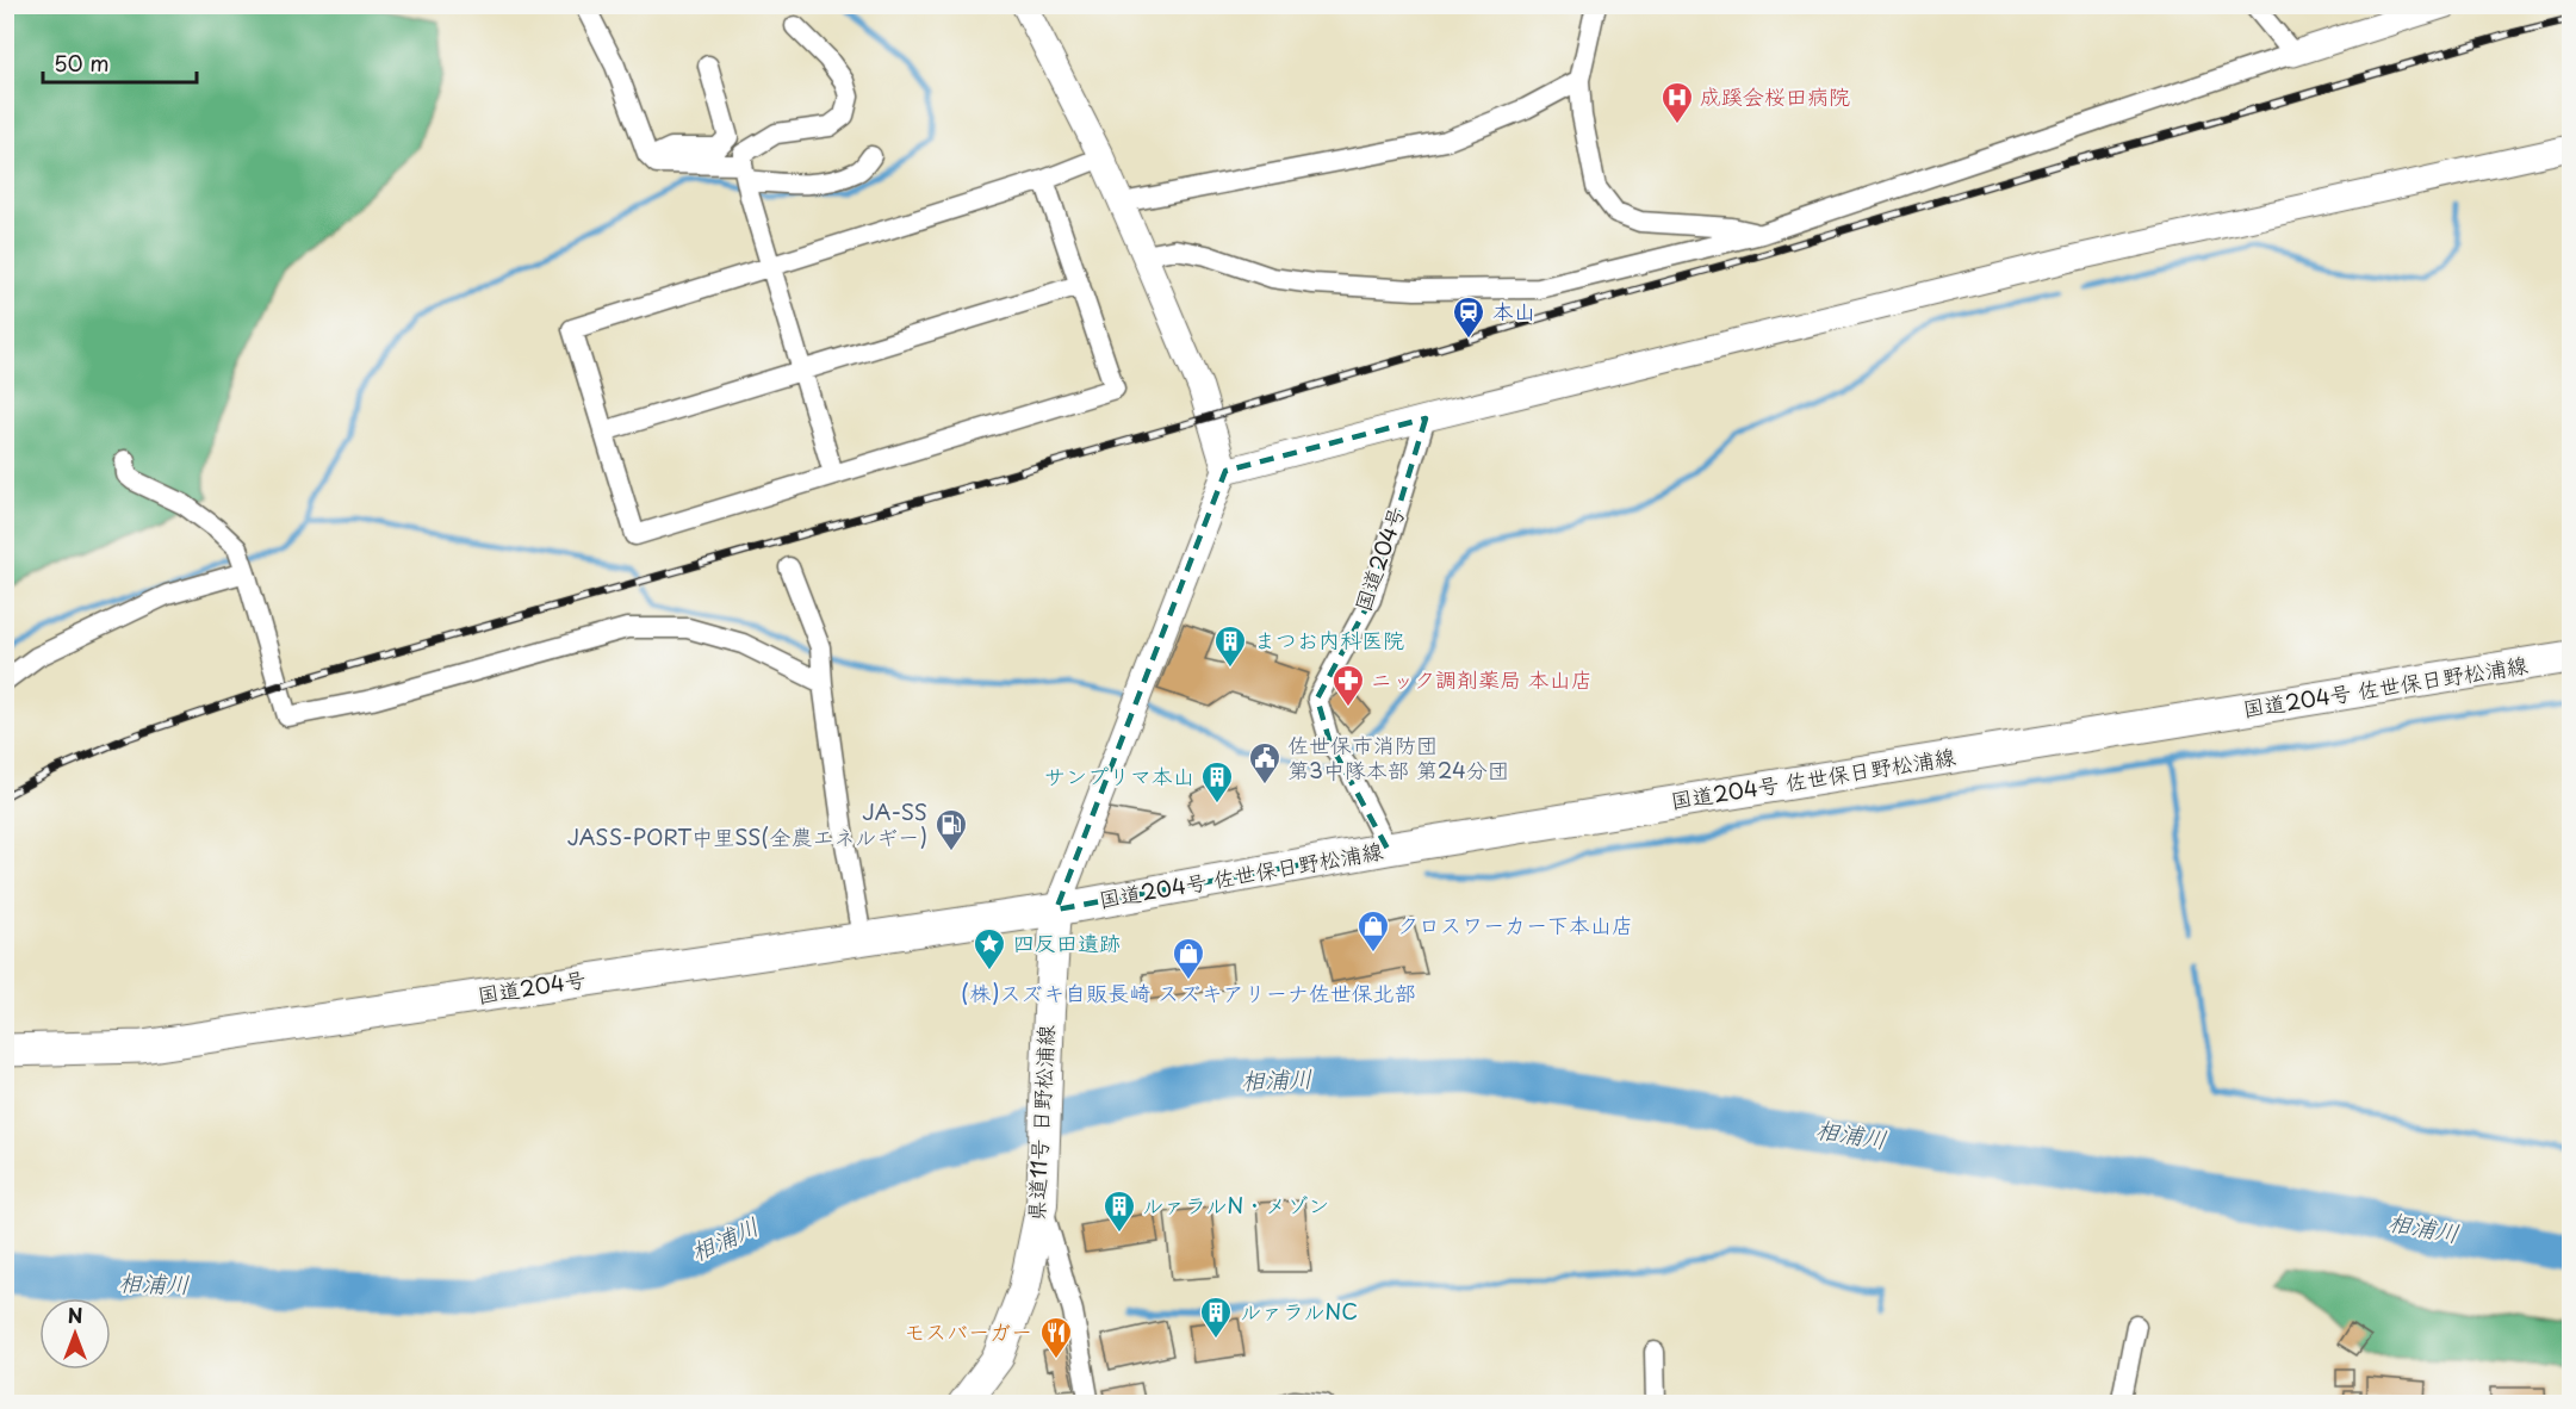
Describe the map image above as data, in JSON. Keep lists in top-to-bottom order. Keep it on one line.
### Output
{"streets":{"highway":["国道204号","国道204号 佐世保日野松浦線"],"main road":["県道11号 日野松浦線"]},"crossings":[["国道204号","国道204号 佐世保日野松浦線"],["国道204号","県道11号 日野松浦線"],["国道204号 佐世保日野松浦線","県道11号 日野松浦線"]],"water":["相浦川"],"places":{"hospital":["成蹊会桜田病院"],"station":["本山"],"building":["まつお内科医院","サンプリマ本山","ルァラルN・メゾン","ルァラルNC"],"pharmacy":["ニック調剤薬局 本山店"],"public building":["佐世保市消防団 第3中隊本部 第24分団"],"fuel station":["JA-SS JASS-PORT中里SS(全農エネルギー)"],"shop":["クロスワーカー下本山店","(株)スズキ自販長崎 スズキアリーナ佐世保北部"],"place":["四反田遺跡"],"restaurant":["モスバーガー"]},"scale_bar":"50 m","north":"top"}
